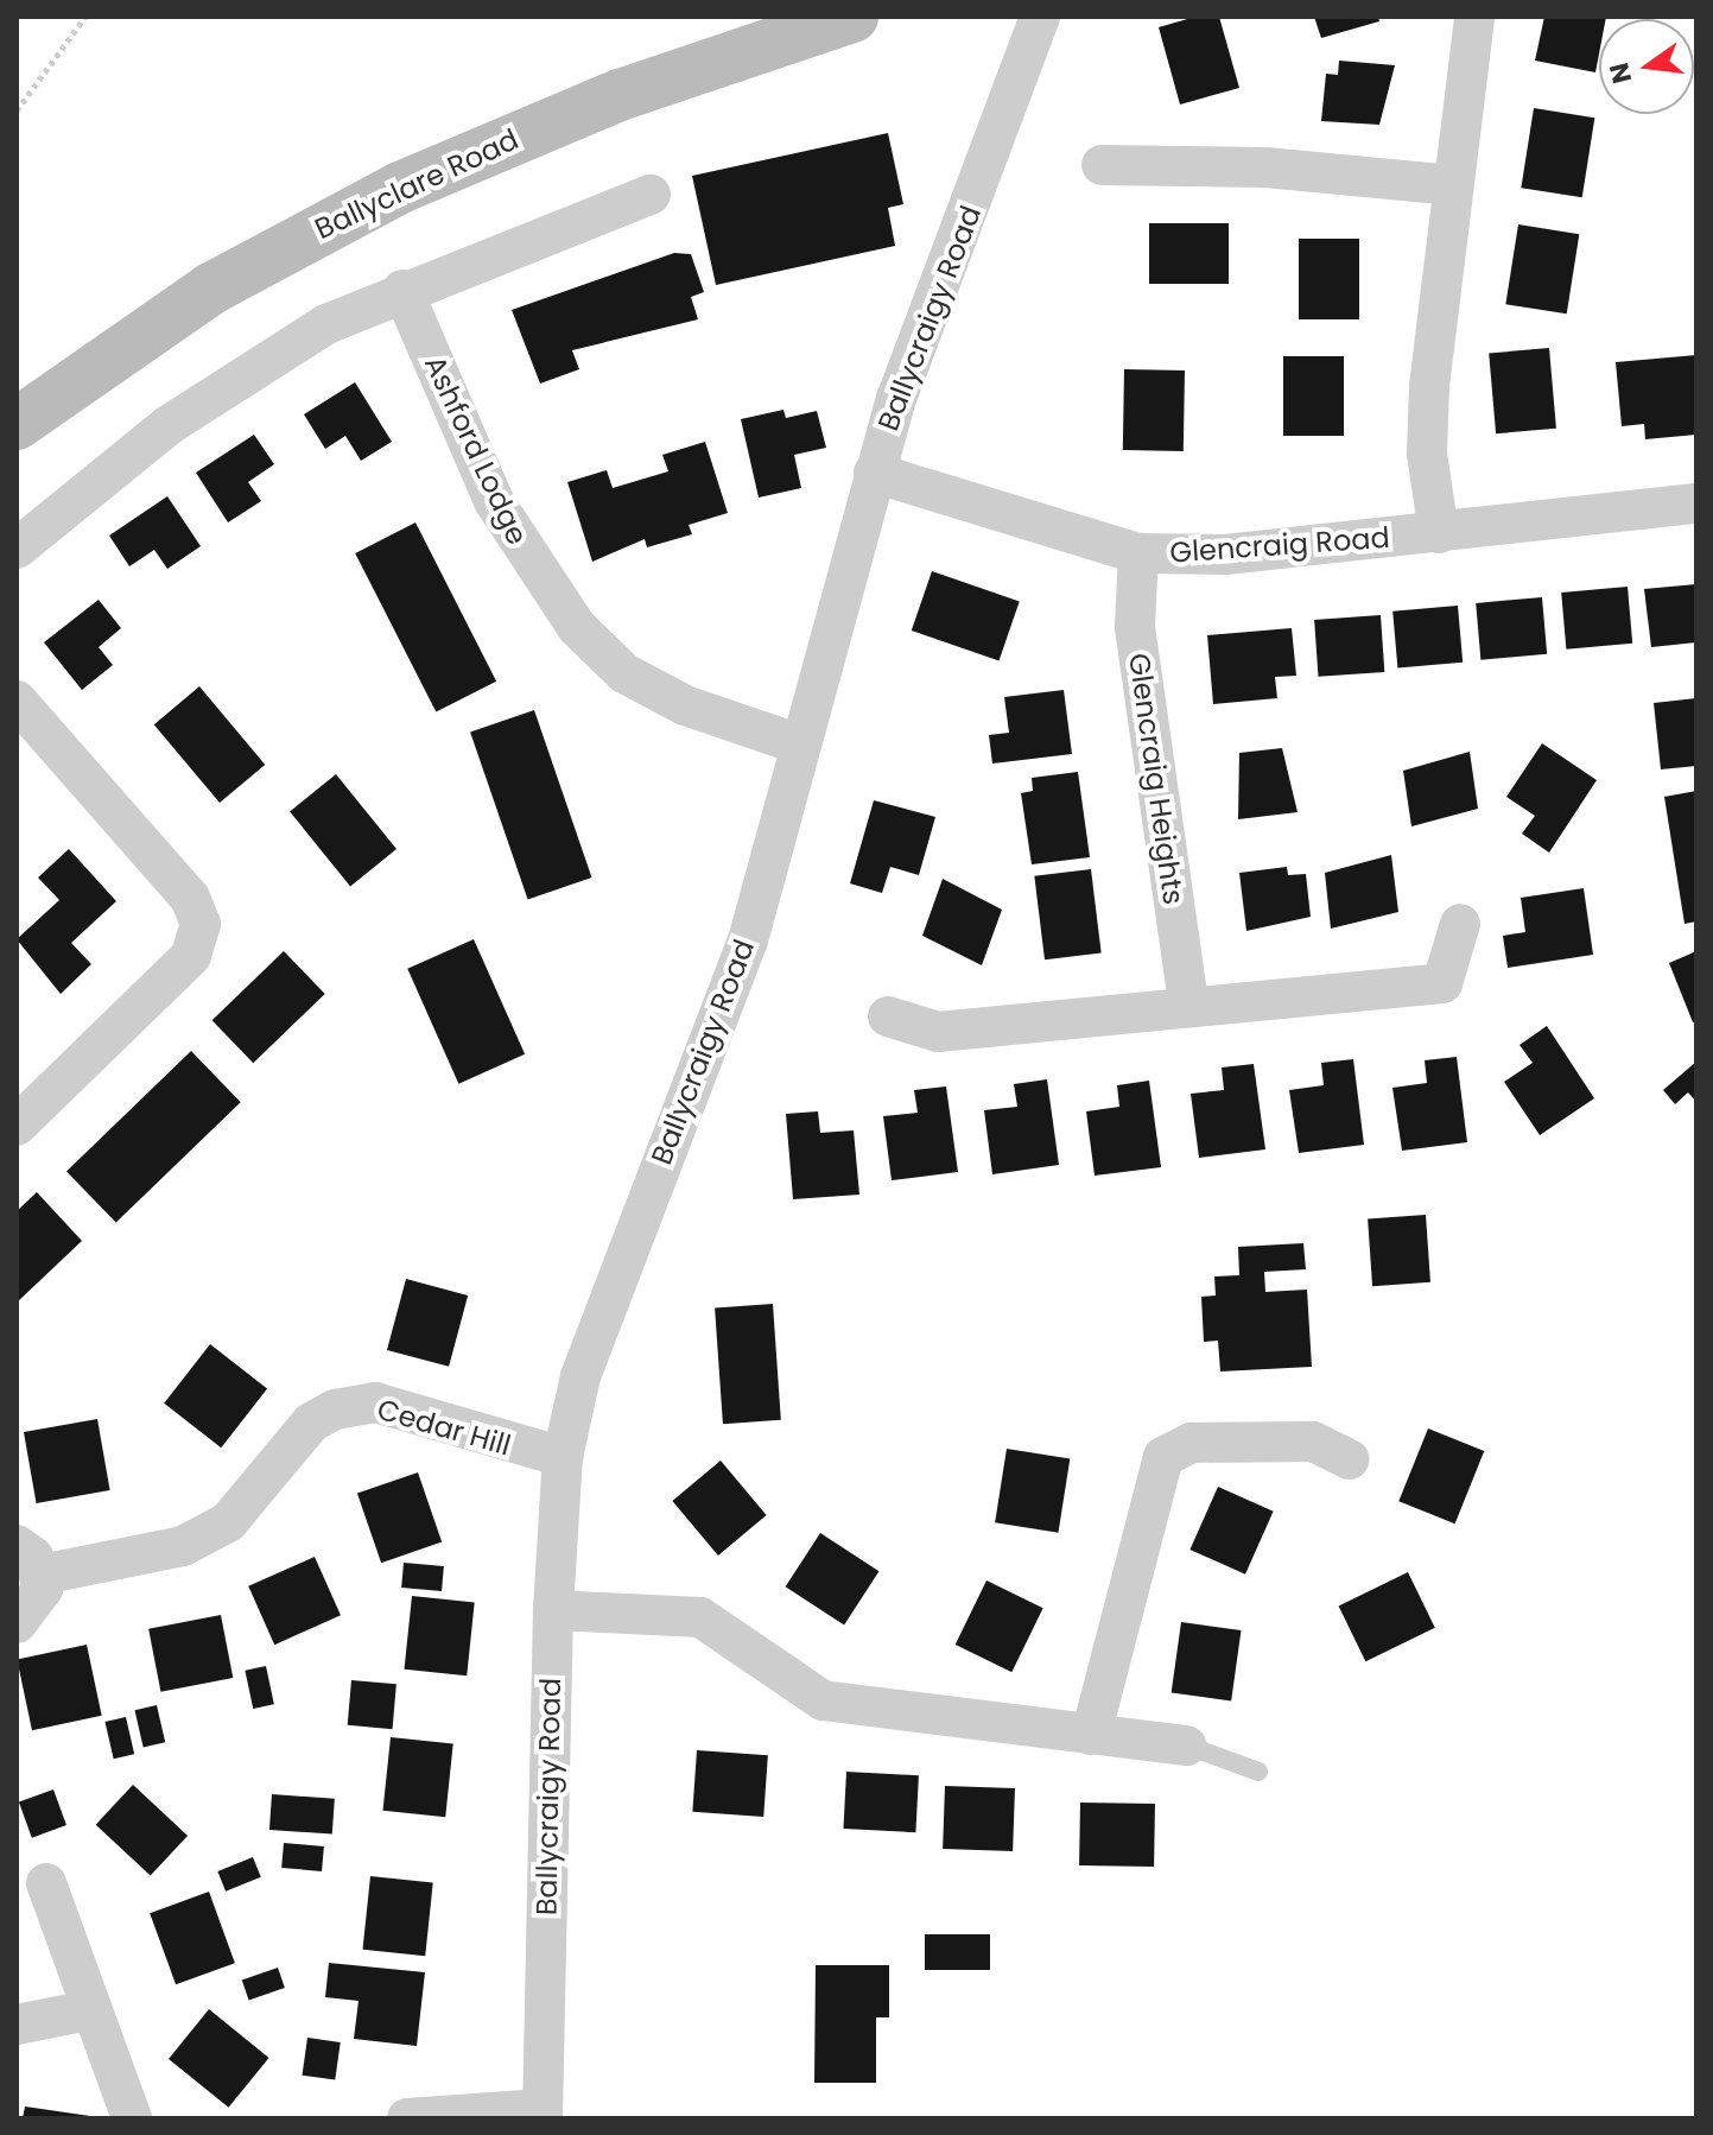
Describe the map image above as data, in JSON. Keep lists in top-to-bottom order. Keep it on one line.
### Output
{"streets":{"main road":["Ballyclare Road"],"street":["Ballycraigy Road","Ashford Lodge","Glencraig Road","Glencraig Heights","Cedar Hill"]},"crossings":[["Ballycraigy Road","Ashford Lodge"],["Ballycraigy Road","Glencraig Road"],["Ballycraigy Road","Cedar Hill"],["Glencraig Road","Glencraig Heights"]],"north":"left"}
